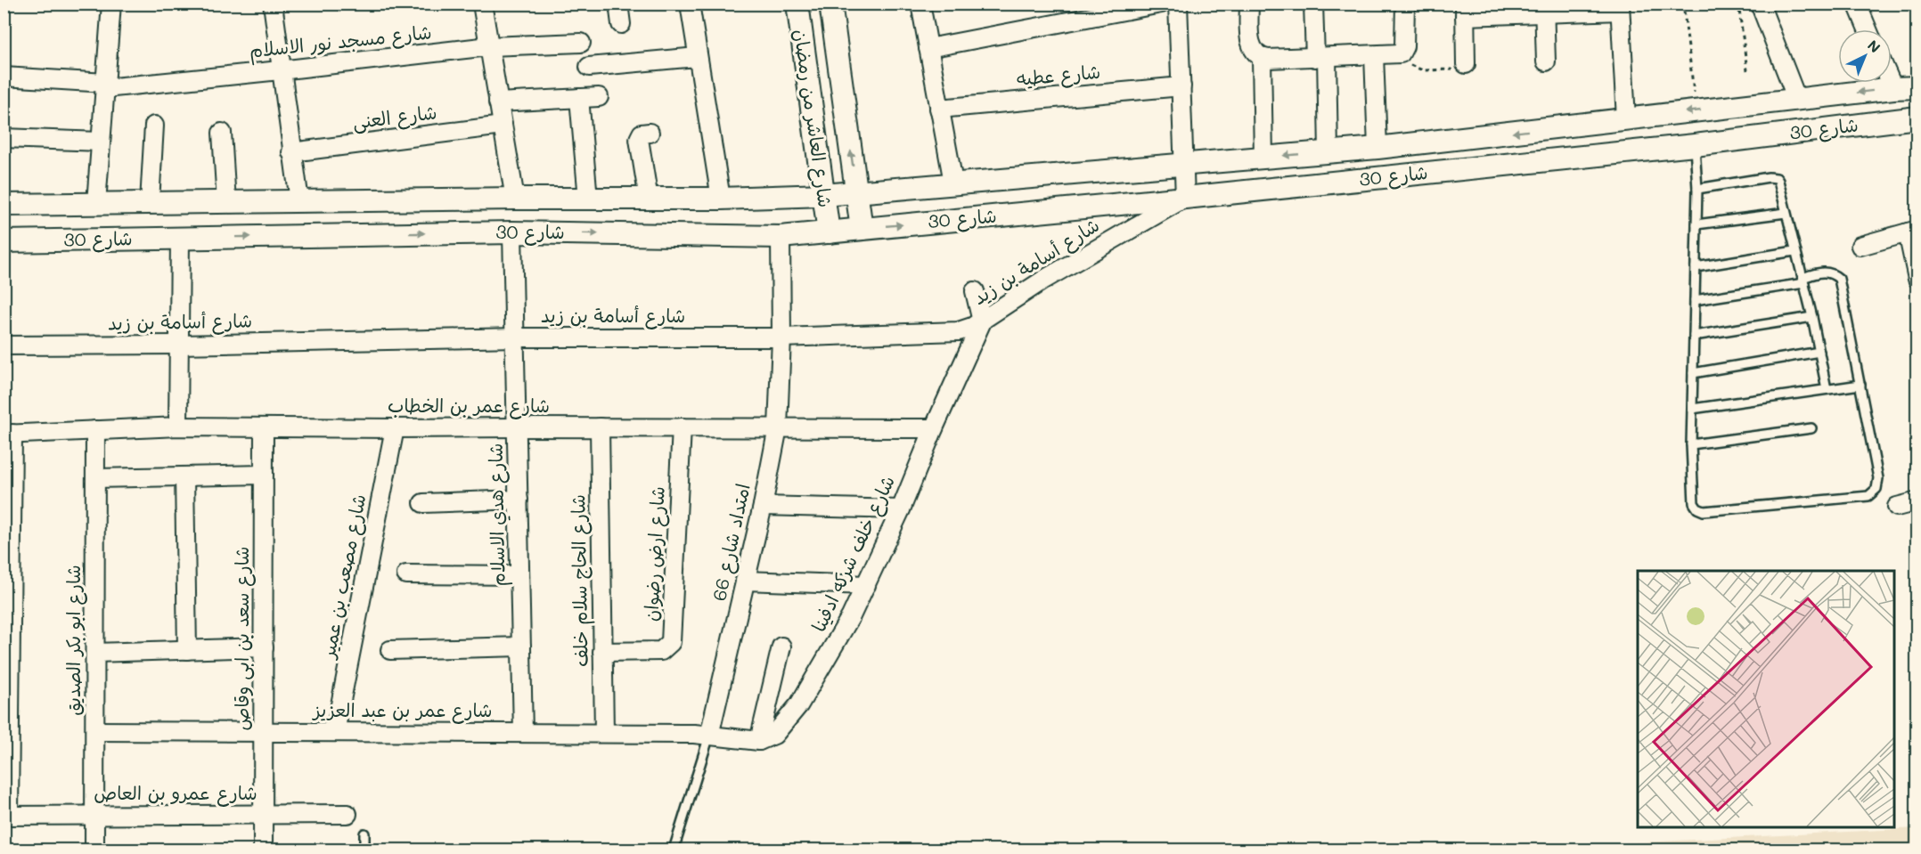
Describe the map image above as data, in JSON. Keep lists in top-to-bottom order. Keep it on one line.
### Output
{"streets":{"street":["شارع مسجد نور الاسلام","شارع عطيه","شارع العنى","شارع العاشر من رمضان","شارع 30","شارع أسامة بن زيد","شارع عمر بن الخطاب","شارع هدي الاسلام","امتداد شارع 66","شارع ارض رضوان","شارع خلف شركه ادفينا","شارع مصعب بن عمير","شارع الحاج سلام خلف","شارع سعد بن ابى وقاص","شارع ابو بكر الصديق","شارع عمر بن عبد العزيز","شارع عمرو بن العاص"]},"crossings":[["شارع العاشر من رمضان","شارع 30"],["شارع 30","شارع أسامة بن زيد"],["شارع 30","شارع هدي الاسلام"],["شارع 30","امتداد شارع 66"],["شارع أسامة بن زيد","شارع هدي الاسلام"],["شارع أسامة بن زيد","امتداد شارع 66"],["شارع أسامة بن زيد","شارع خلف شركه ادفينا"],["شارع عمر بن الخطاب","شارع هدي الاسلام"],["شارع عمر بن الخطاب","امتداد شارع 66"],["شارع عمر بن الخطاب","شارع ارض رضوان"],["شارع عمر بن الخطاب","شارع خلف شركه ادفينا"],["شارع عمر بن الخطاب","شارع مصعب بن عمير"],["شارع عمر بن الخطاب","شارع الحاج سلام خلف"],["شارع عمر بن الخطاب","شارع سعد بن ابى وقاص"],["شارع عمر بن الخطاب","شارع ابو بكر الصديق"],["شارع هدي الاسلام","شارع عمر بن عبد العزيز"],["امتداد شارع 66","شارع عمر بن عبد العزيز"],["شارع ارض رضوان","شارع الحاج سلام خلف"],["شارع مصعب بن عمير","شارع عمر بن عبد العزيز"],["شارع الحاج سلام خلف","شارع عمر بن عبد العزيز"],["شارع سعد بن ابى وقاص","شارع عمر بن عبد العزيز"],["شارع سعد بن ابى وقاص","شارع عمرو بن العاص"],["شارع ابو بكر الصديق","شارع عمر بن عبد العزيز"],["شارع ابو بكر الصديق","شارع عمرو بن العاص"]],"north":"top right"}
